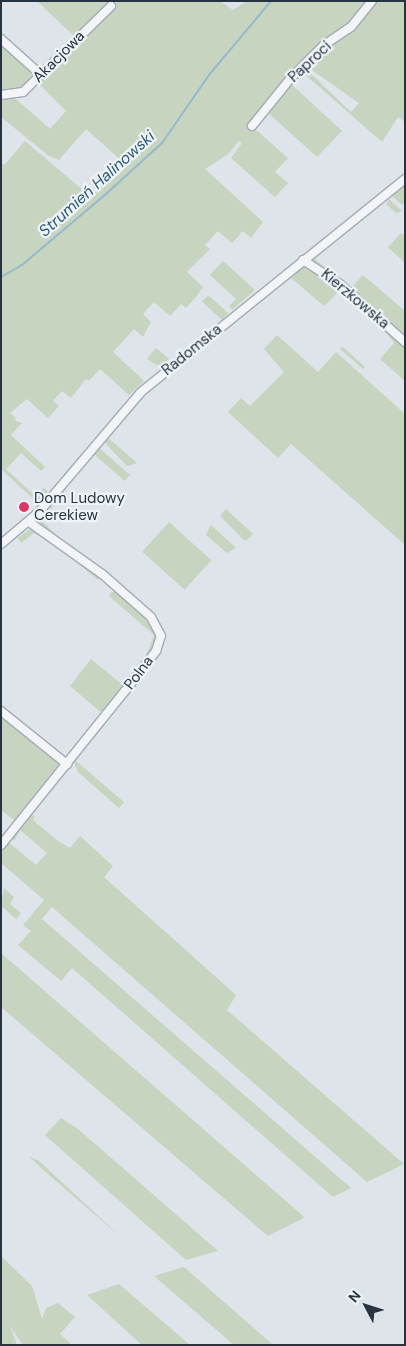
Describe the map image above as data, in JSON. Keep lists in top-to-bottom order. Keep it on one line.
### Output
{"streets":{"street":["Akacjowa","Paproci","Kierzkowska","Radomska","Polna"]},"crossings":[["Kierzkowska","Radomska"],["Radomska","Polna"]],"water":["Strumień Halinowski"],"places":["Dom Ludowy Cerekiew"],"north":"top left"}
